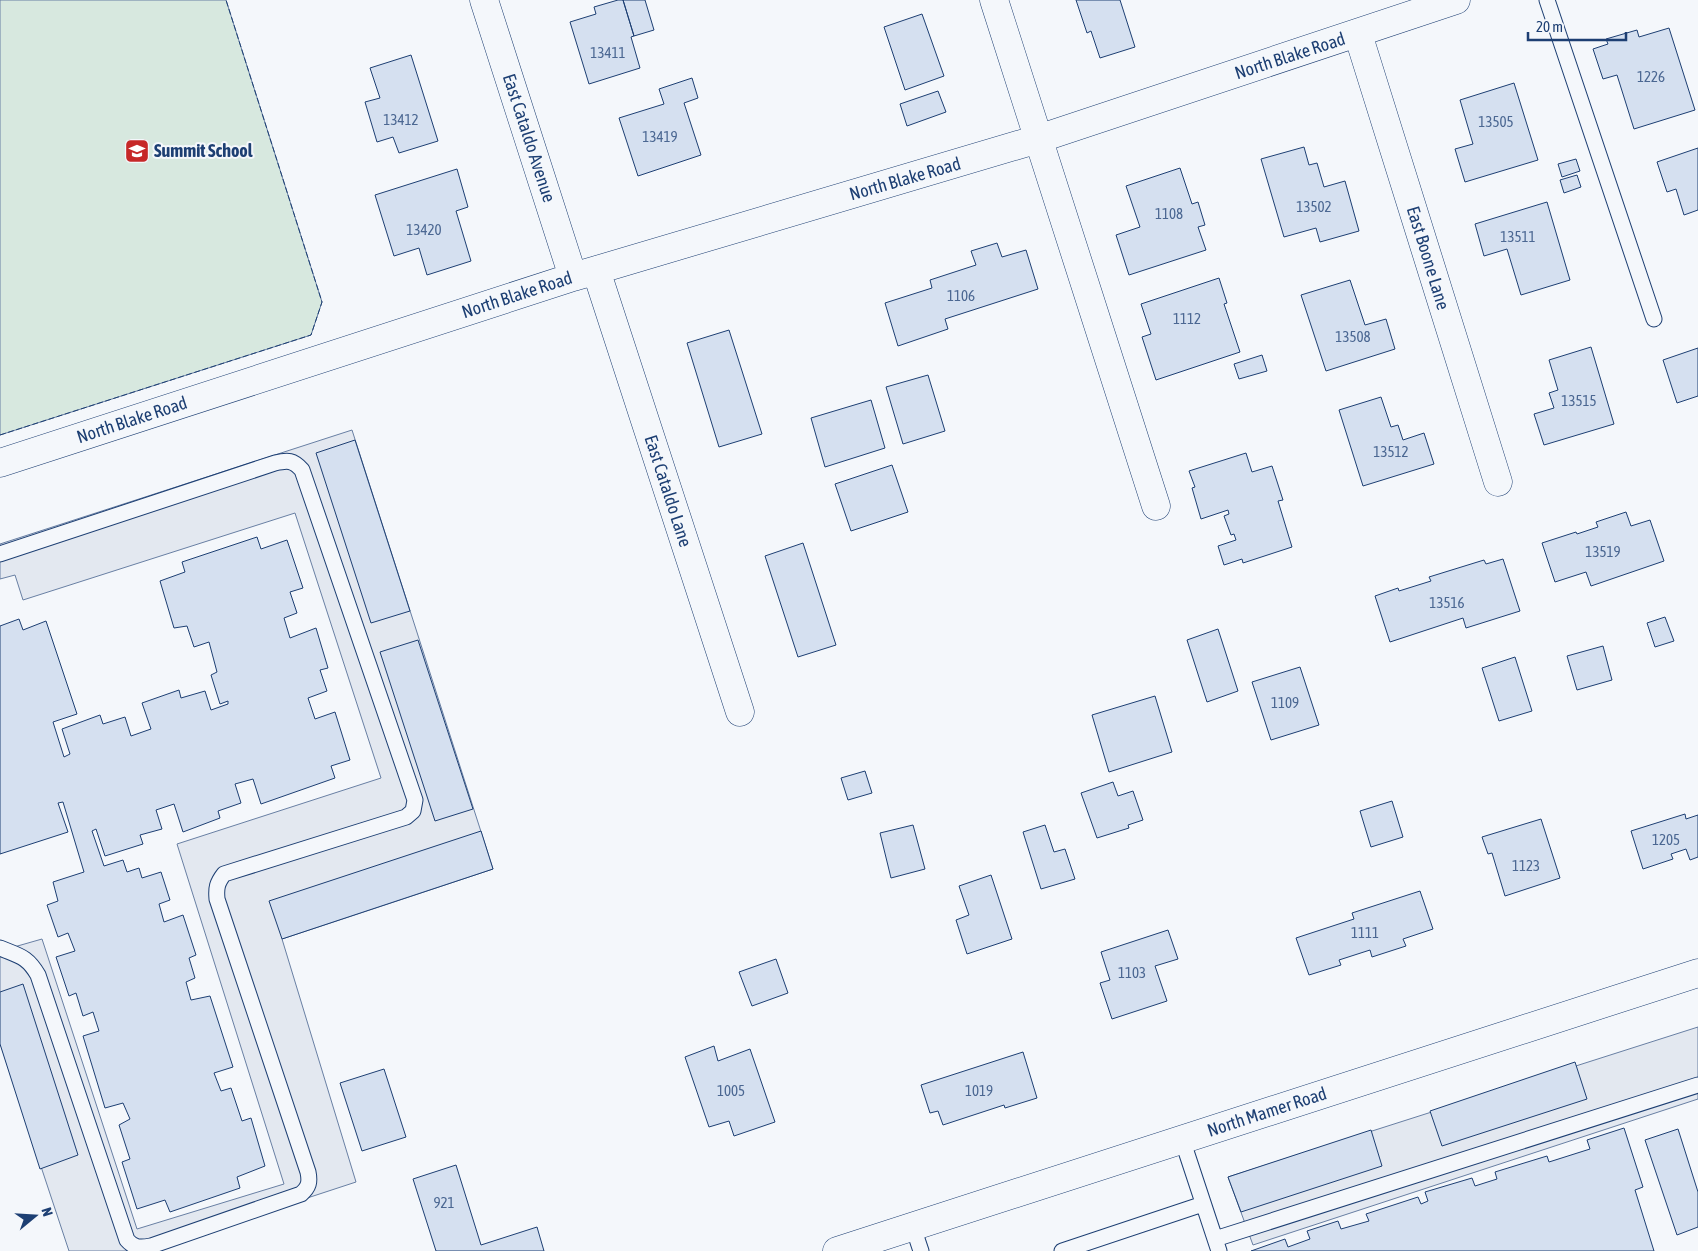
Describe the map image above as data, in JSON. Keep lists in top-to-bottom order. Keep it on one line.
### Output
{"streets":{"street":["North Blake Road","East Cataldo Avenue","East Boone Lane","East Cataldo Lane","North Mamer Road"]},"crossings":[["North Blake Road","East Cataldo Avenue"],["North Blake Road","East Boone Lane"],["North Blake Road","East Cataldo Lane"],["East Cataldo Avenue","East Cataldo Lane"]],"places":{"school or university":["Summit School"]},"house_numbers":["13411","1226","13412","13505","13419","13502","1108","13420","13511","1106","1112","13508","13515","13512","13519","13516","1109","1205","1123","1111","1103","1005","1019","921"],"scale_bar":"20 m","north":"right"}
